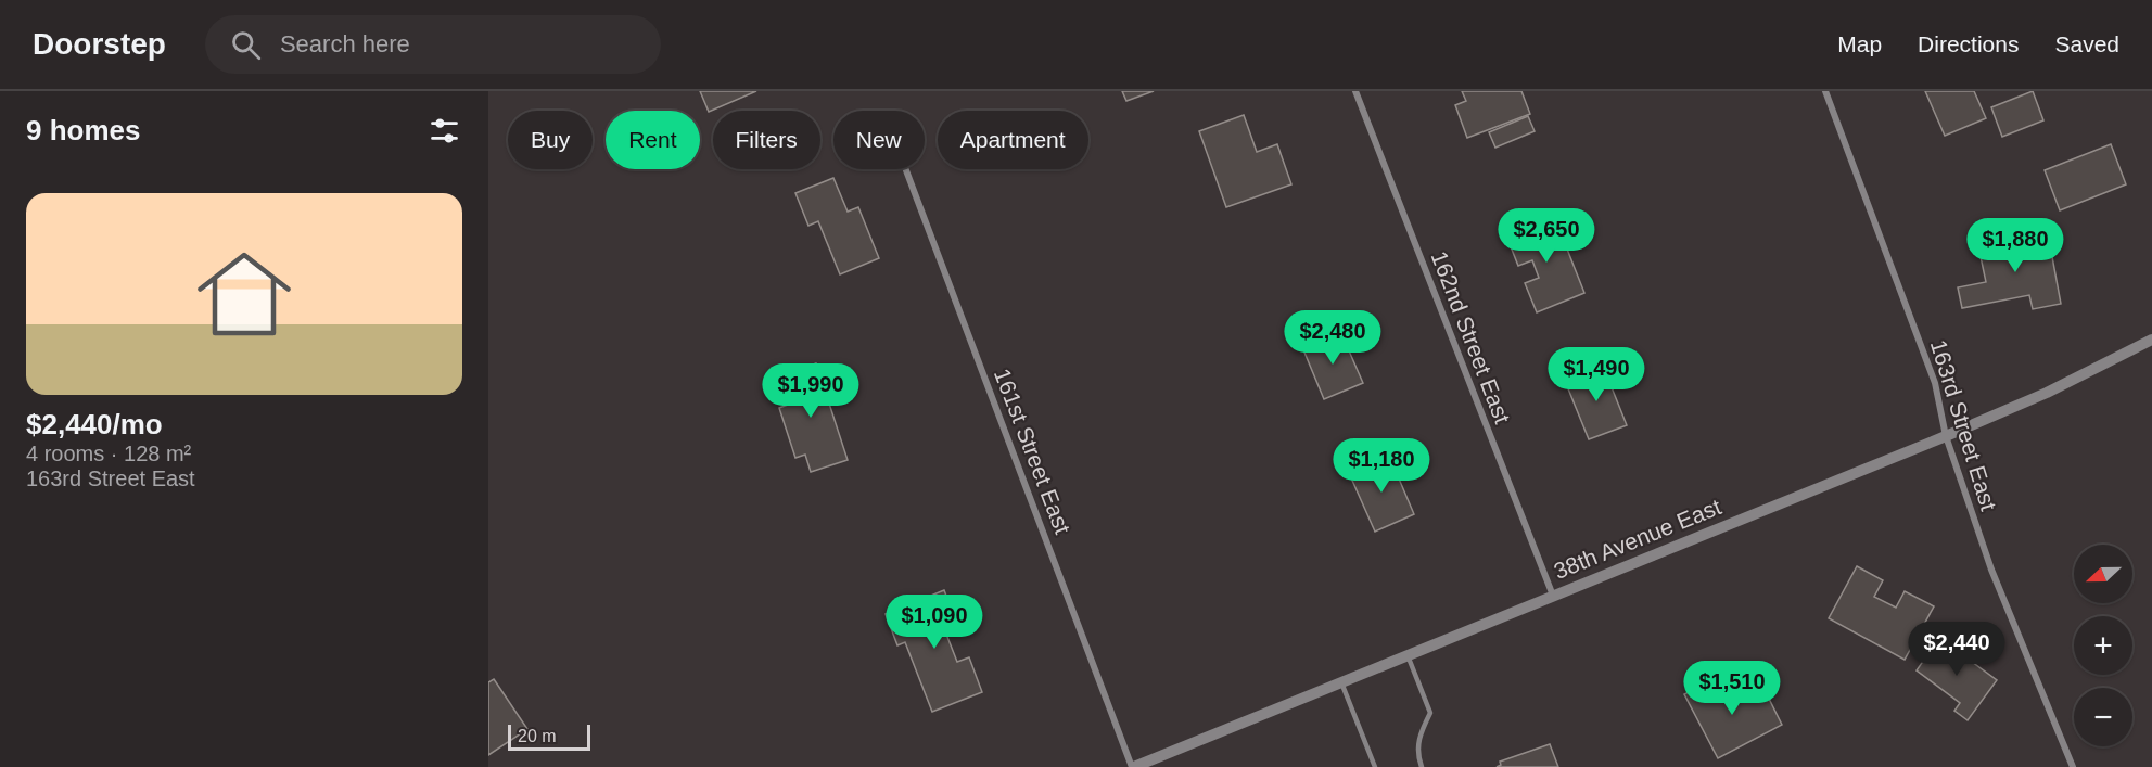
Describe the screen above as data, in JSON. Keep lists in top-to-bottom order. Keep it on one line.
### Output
{"streets":{"street":["162nd Street East","163rd Street East","161st Street East","38th Avenue East"]},"crossings":[["162nd Street East","38th Avenue East"],["163rd Street East","38th Avenue East"],["161st Street East","38th Avenue East"]],"scale_bar":"20 m","north":"left","page":{"header":"Doorstep","search":"Search here","nav":["Map","Directions","Saved"],"heading":"9 homes","chip":["Buy","Rent","Filters","New","Apartment"],"list":[{"name":"$2,440/mo","note":"4 rooms · 128 m² · 163rd Street East"}],"price":["$2,650","$1,880","$2,480","$1,490","$1,990","$1,180","$1,090","$2,440","$1,510"],"map_buttons":["+","−"],"scale":"20 m"}}
